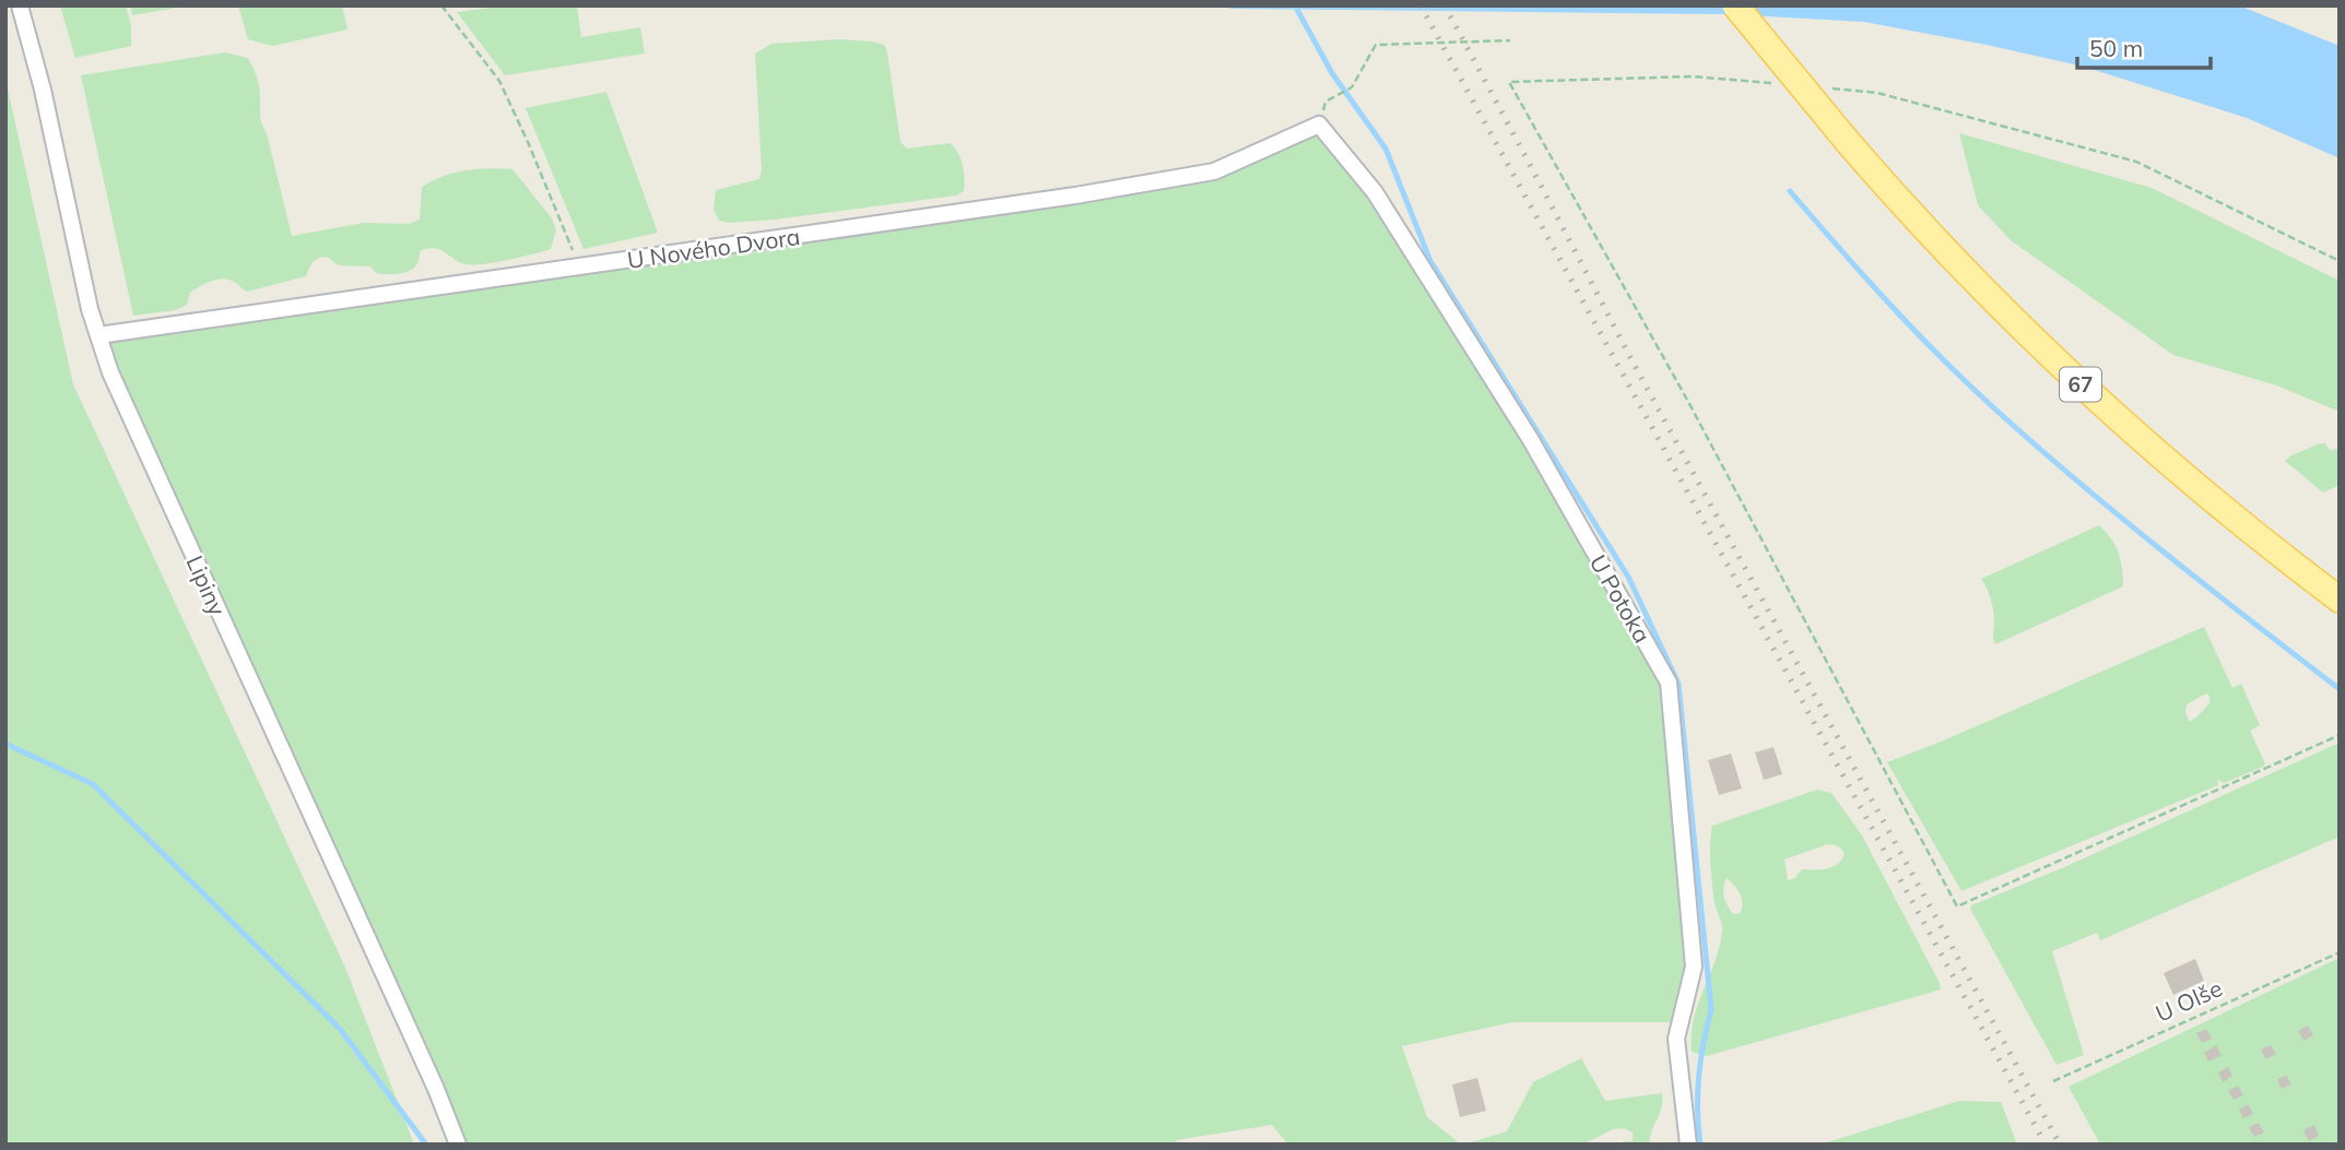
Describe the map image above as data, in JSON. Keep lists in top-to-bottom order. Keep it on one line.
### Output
{"streets":{"main road":["67"],"street":["U Nového Dvora","Lipiny","U Potoka"],"path":["U Olše"]},"crossings":[["U Nového Dvora","Lipiny"],["U Nového Dvora","U Potoka"]],"scale_bar":"50 m"}
